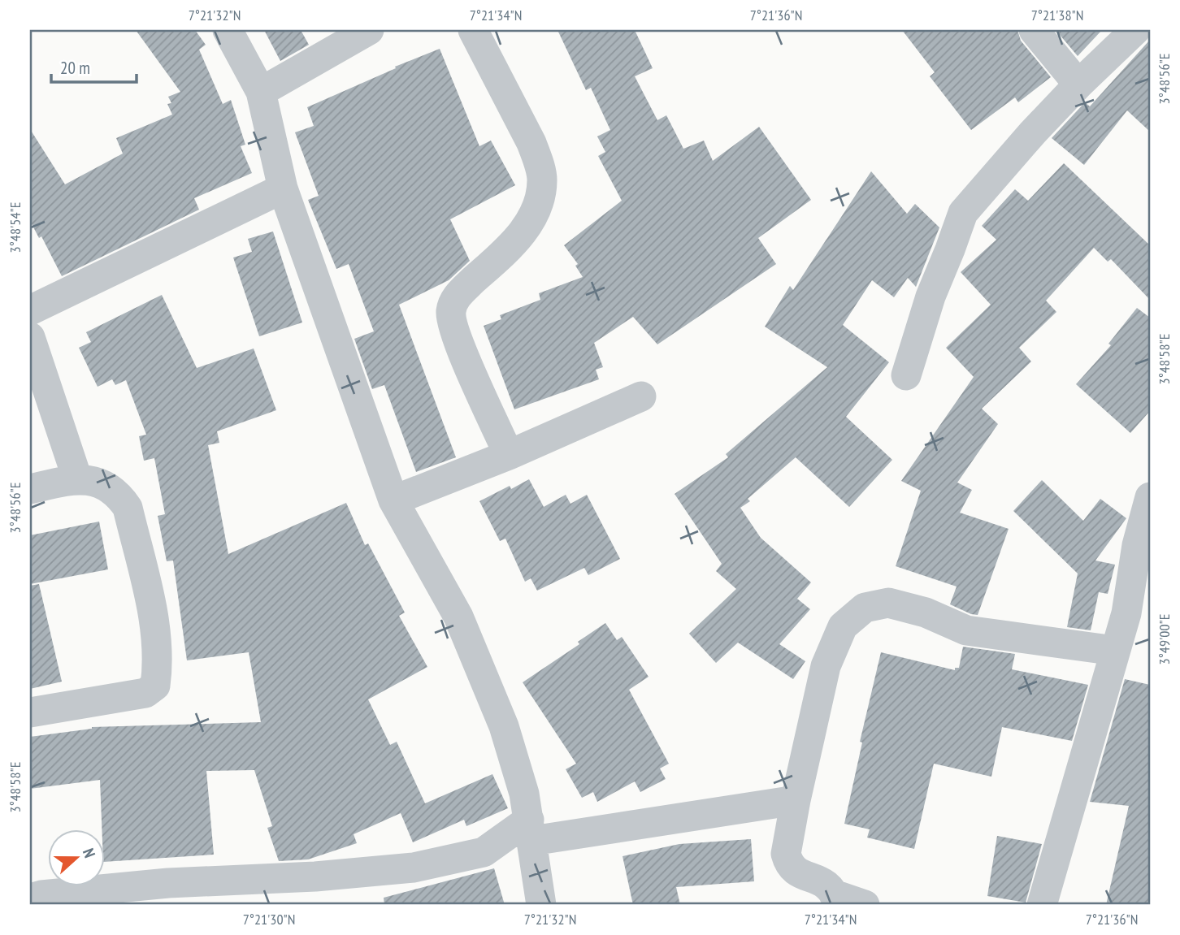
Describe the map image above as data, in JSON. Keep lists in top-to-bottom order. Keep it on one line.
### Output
{"scale_bar":"20 m","north":"right","coordinates":["7°21'32\"N","7°21'34\"N","7°21'36\"N","7°21'38\"N","3°48'56\"E","3°48'54\"E","3°48'58\"E","3°49'00\"E","7°21'30\"N"]}
